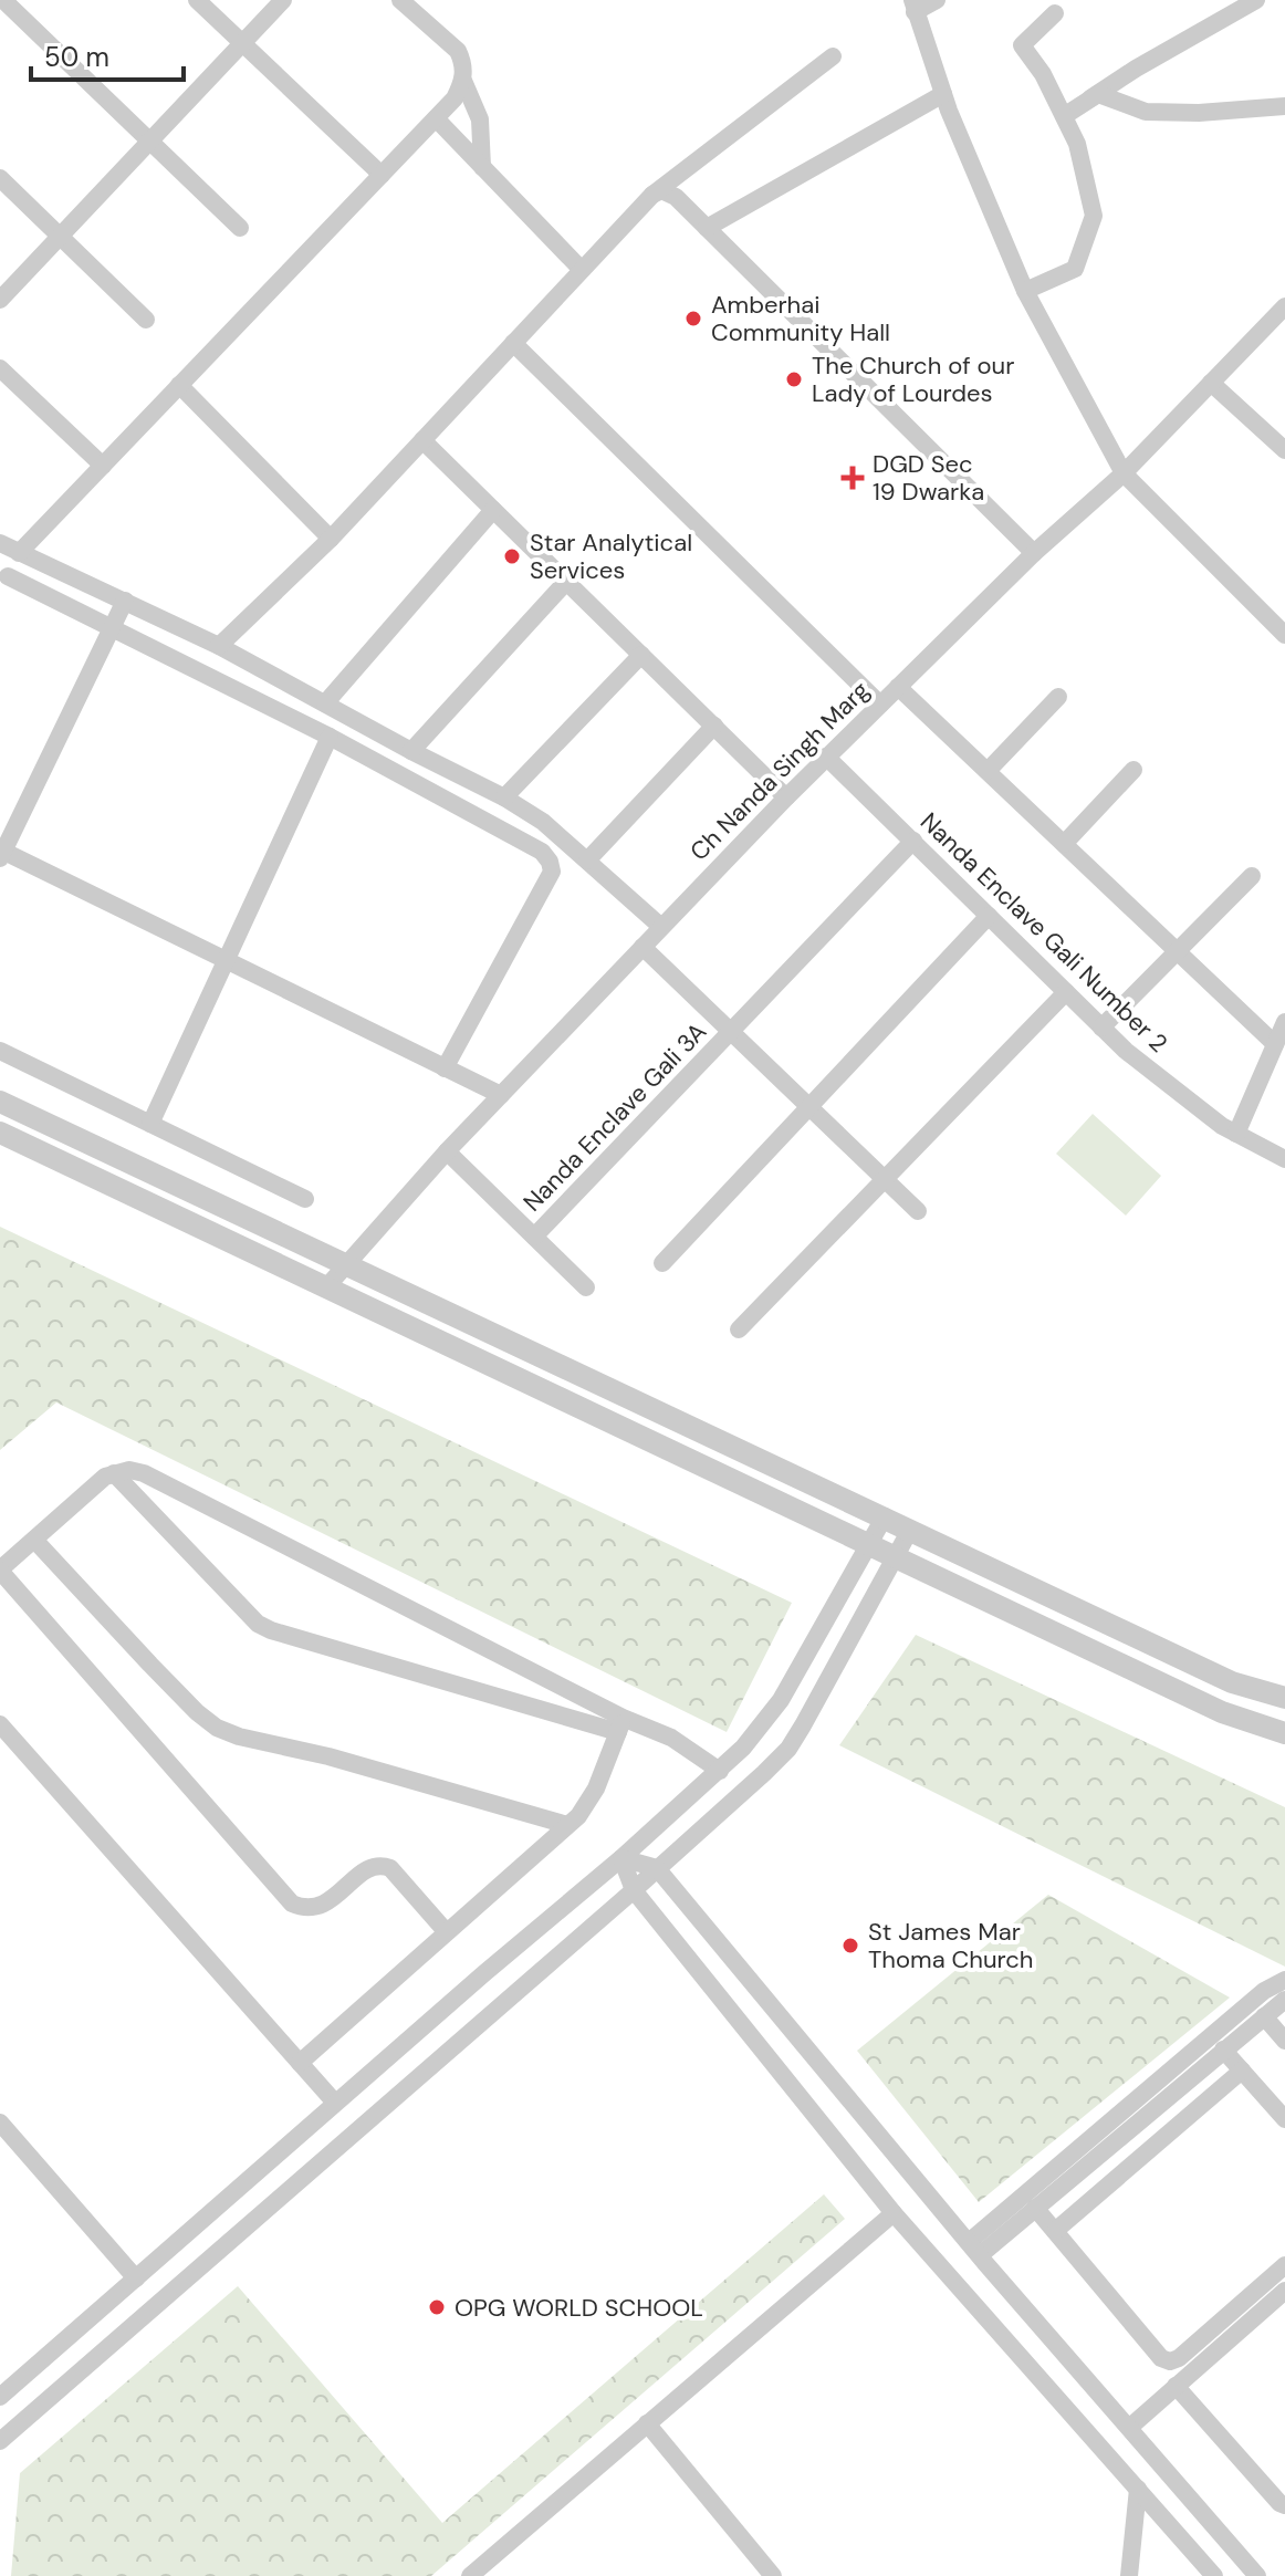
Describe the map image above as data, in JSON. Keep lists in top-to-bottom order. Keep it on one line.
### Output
{"streets":{"street":["Ch Nanda Singh Marg","Nanda Enclave Gali Number 2","Nanda Enclave Gali 3A"]},"crossings":[["Ch Nanda Singh Marg","Nanda Enclave Gali Number 2"],["Nanda Enclave Gali Number 2","Nanda Enclave Gali 3A"]],"places":{"other":["Amberhai Community Hall","The Church of our Lady of Lourdes","Star Analytical Services","St James Mar Thoma Church","OPG WORLD SCHOOL"],"health":["DGD Sec 19 Dwarka"]},"scale_bar":"50 m"}
